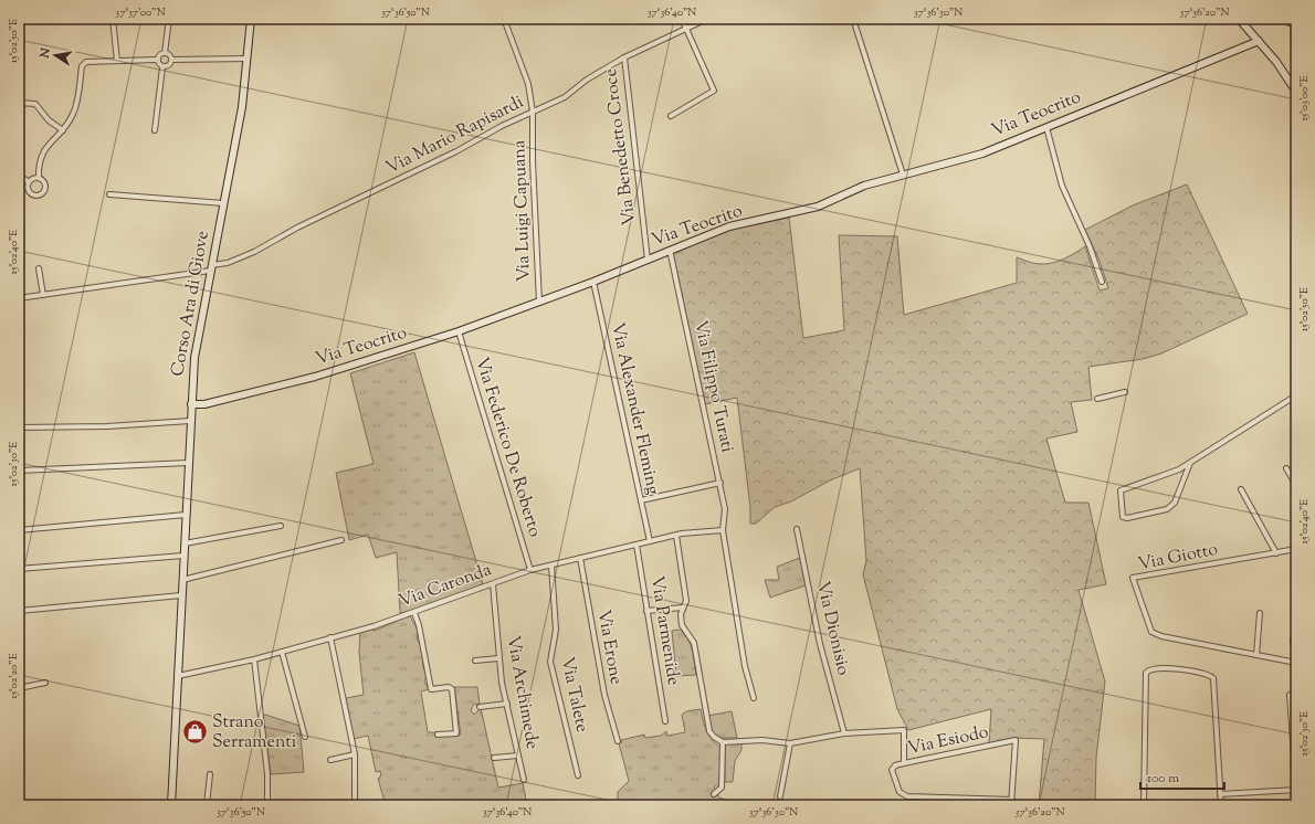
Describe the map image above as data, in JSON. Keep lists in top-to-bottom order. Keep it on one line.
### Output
{"streets":{"street":["Via Teocrito","Via Mario Rapisardi","Via Benedetto Croce","Via Luigi Capuana","Corso Ara di Giove","Via Filippo Turati","Via Alexander Fleming","Via Federico De Roberto","Via Giotto","Via Caronda","Via Dionisio","Via Parmenide","Via Erone","Via Archimede","Via Talete","Via Esiodo"]},"crossings":[["Via Teocrito","Via Benedetto Croce"],["Via Teocrito","Via Luigi Capuana"],["Via Teocrito","Corso Ara di Giove"],["Via Teocrito","Via Filippo Turati"],["Via Teocrito","Via Alexander Fleming"],["Via Teocrito","Via Federico De Roberto"],["Via Mario Rapisardi","Via Benedetto Croce"],["Via Mario Rapisardi","Via Luigi Capuana"],["Via Mario Rapisardi","Corso Ara di Giove"],["Corso Ara di Giove","Via Caronda"],["Via Filippo Turati","Via Caronda"],["Via Alexander Fleming","Via Caronda"],["Via Federico De Roberto","Via Caronda"],["Via Caronda","Via Parmenide"],["Via Caronda","Via Erone"],["Via Caronda","Via Archimede"],["Via Caronda","Via Talete"]],"places":{"shop":["Strano Serramenti"]},"scale_bar":"100 m","north":"left","coordinates":["37°37'00\"N","37°36'50\"N","37°36'40\"N","37°36'30\"N","37°36'20\"N","15°02'50\"E","15°03'00\"E","15°02'40\"E","15°02'30\"E","15°02'20\"E"]}
